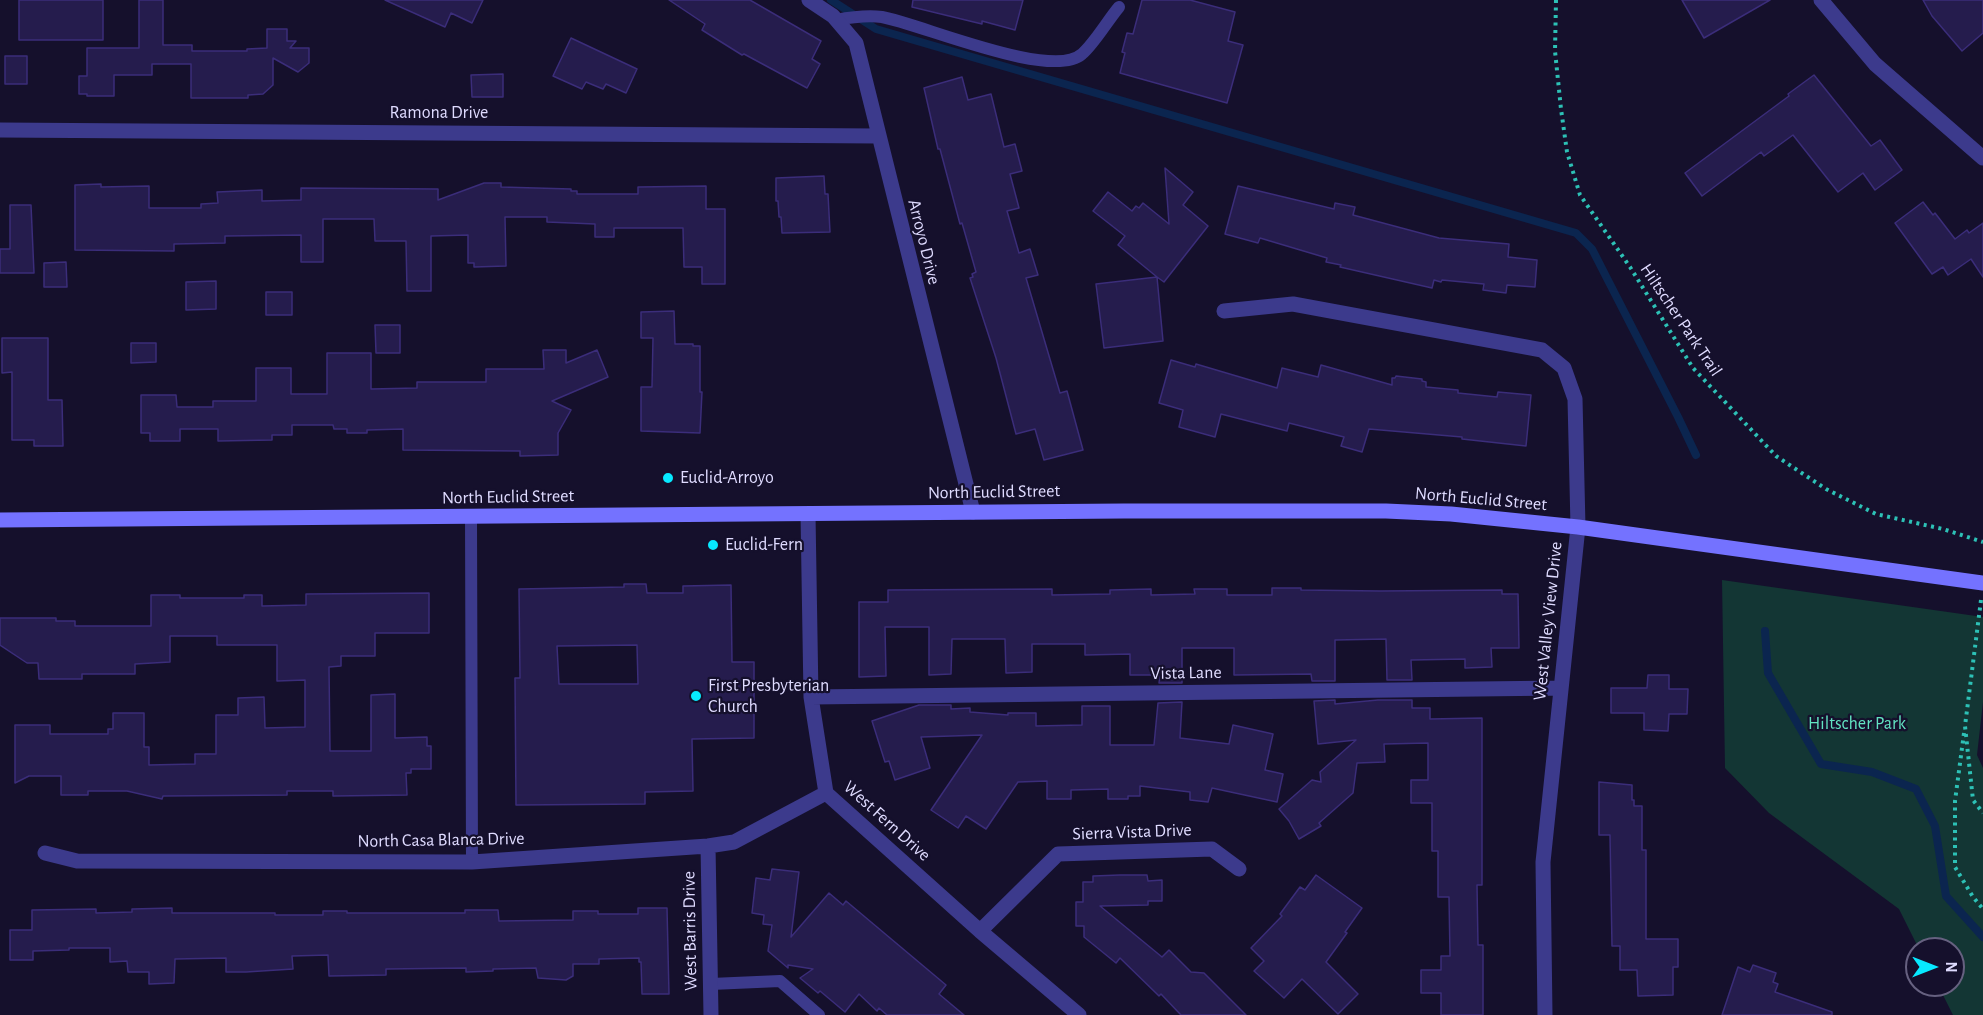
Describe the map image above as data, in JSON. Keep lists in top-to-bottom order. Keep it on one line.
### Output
{"streets":{"main road":["North Euclid Street"],"street":["Ramona Drive","Arroyo Drive","West Valley View Drive","Vista Lane","West Fern Drive","Sierra Vista Drive","North Casa Blanca Drive","West Barris Drive"],"path":["Hiltscher Park Trail"]},"crossings":[["Ramona Drive","Arroyo Drive"],["Arroyo Drive","North Euclid Street"],["North Euclid Street","West Valley View Drive"],["North Euclid Street","West Fern Drive"],["West Valley View Drive","Vista Lane"],["Vista Lane","West Fern Drive"],["West Fern Drive","Sierra Vista Drive"],["West Fern Drive","North Casa Blanca Drive"],["North Casa Blanca Drive","West Barris Drive"]],"parks":["Hiltscher Park"],"places":["Euclid-Arroyo","Euclid-Fern","First Presbyterian Church"],"north":"right"}
